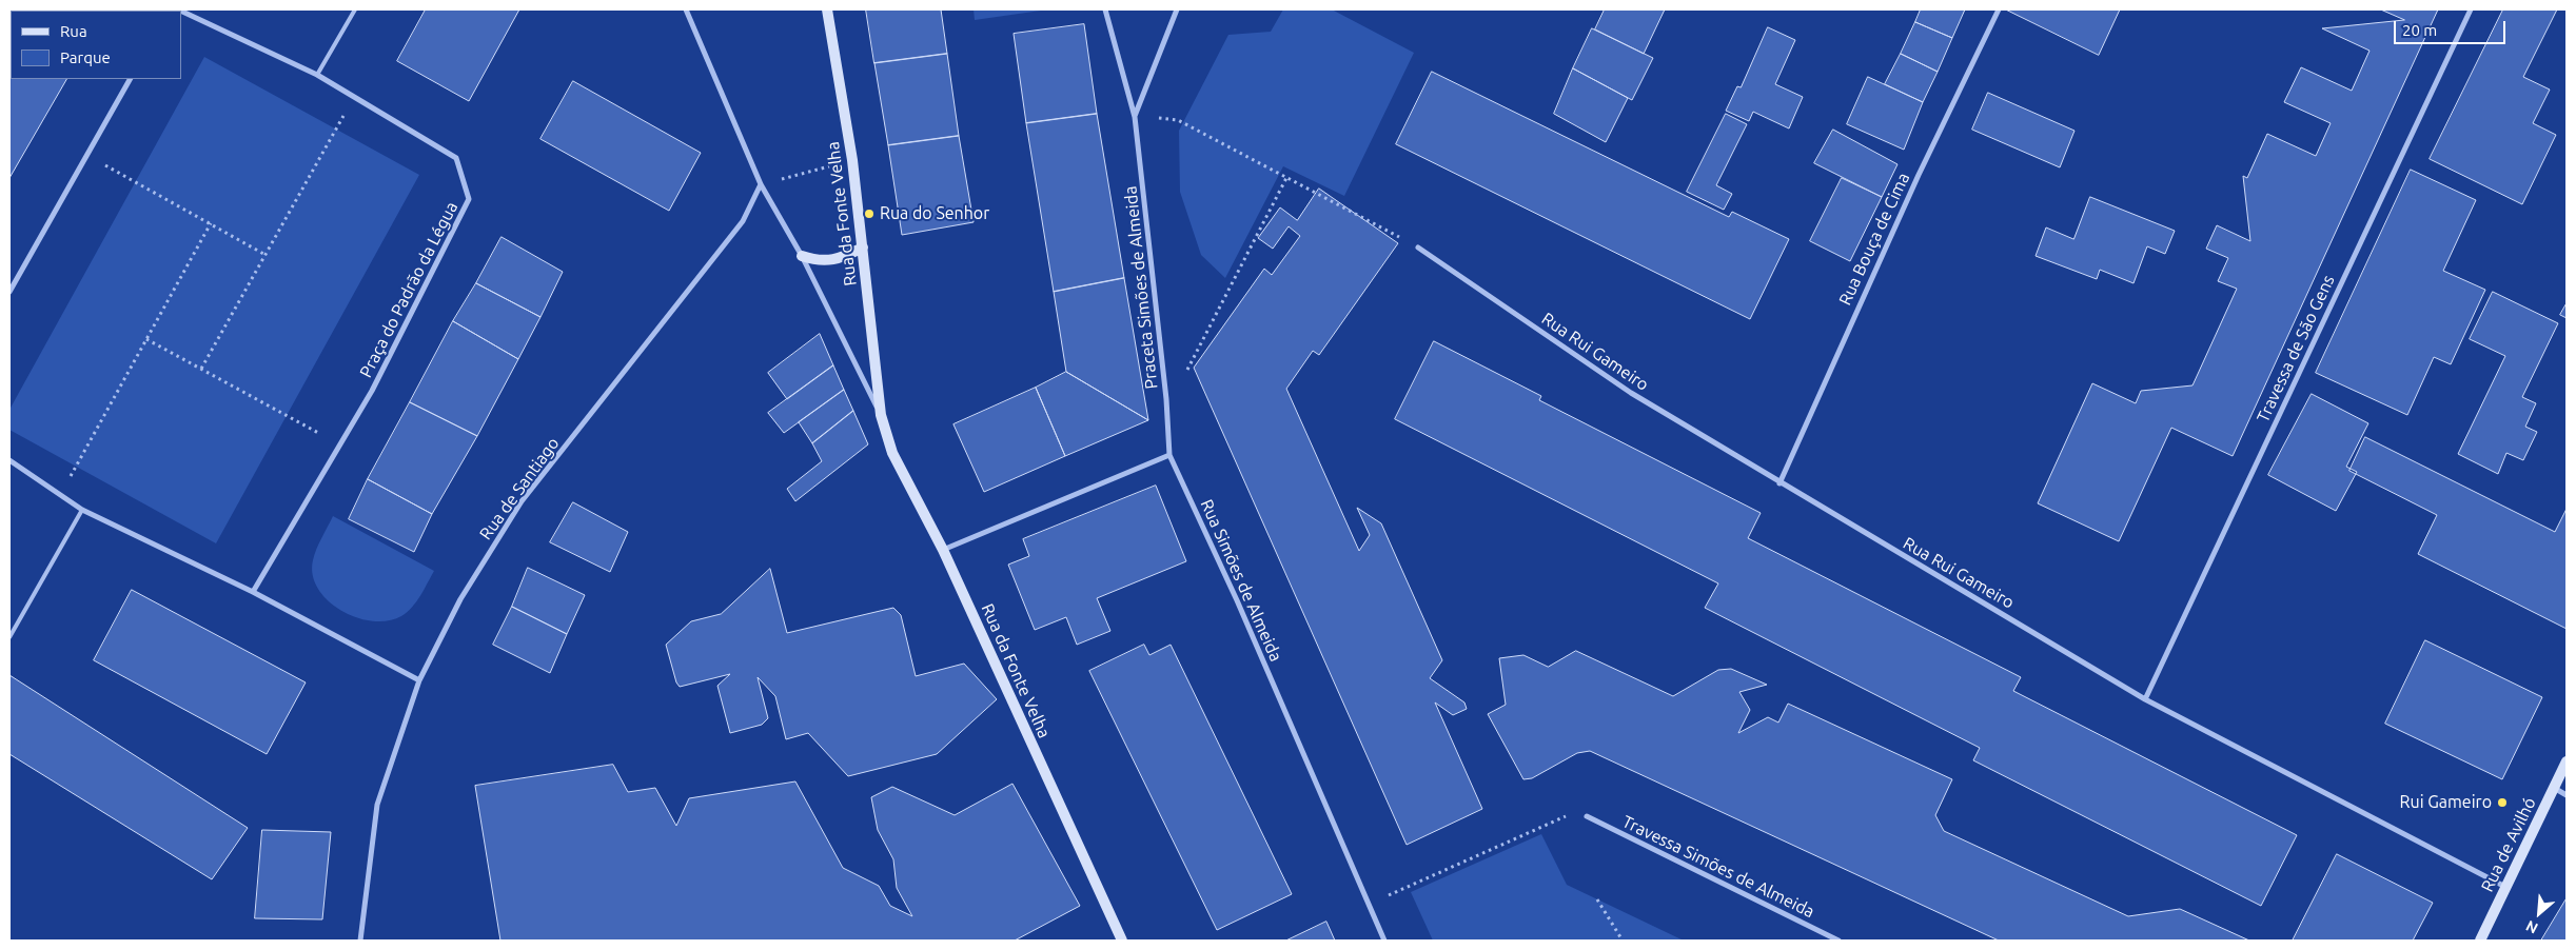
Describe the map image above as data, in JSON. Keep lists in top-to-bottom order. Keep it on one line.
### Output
{"streets":{"street":["Rua da Fonte Velha","Rua Bouça de Cima","Praceta Simões de Almeida","Praça do Padrão da Légua","Travessa de São Gens","Rua Rui Gameiro","Rua de Santiago","Rua Simões de Almeida","Rua de Avilhó","Travessa Simões de Almeida"]},"crossings":[["Rua da Fonte Velha","Rua de Santiago"],["Rua Bouça de Cima","Rua Rui Gameiro"],["Praceta Simões de Almeida","Rua Simões de Almeida"],["Travessa de São Gens","Rua Rui Gameiro"],["Rua Rui Gameiro","Rua de Avilhó"]],"places":["Rua do Senhor","Rui Gameiro"],"legend":["Rua","Parque"],"scale_bar":"20 m","north":"bottom left"}
